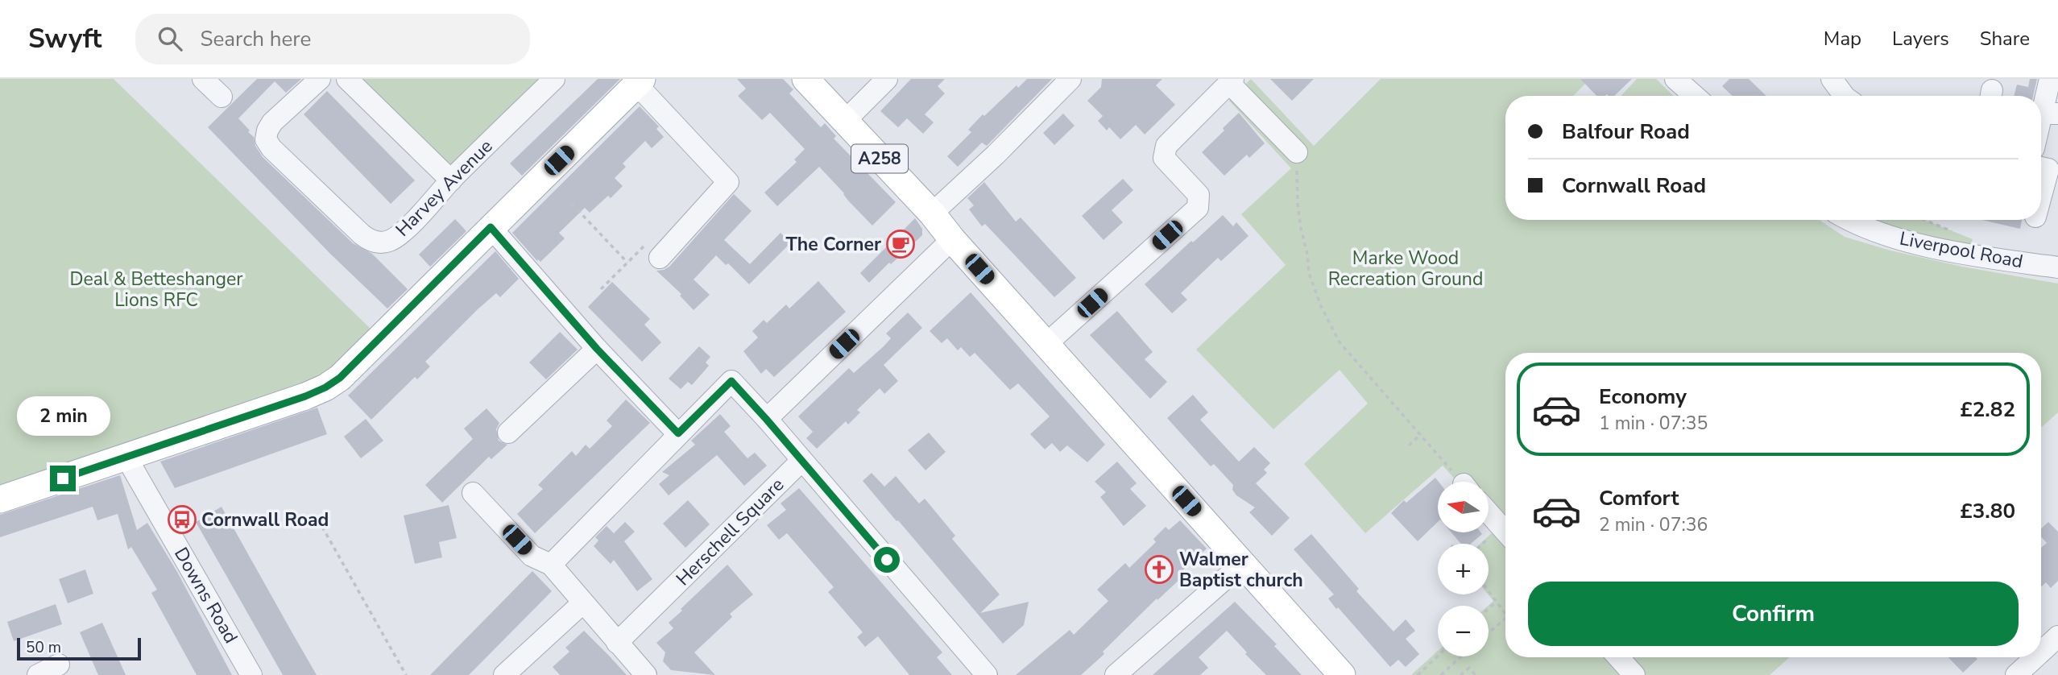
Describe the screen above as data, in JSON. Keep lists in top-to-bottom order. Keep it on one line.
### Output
{"streets":{"main road":["A258"],"street":["Harvey Avenue","Liverpool Road","Herschell Square","Downs Road"]},"parks":["Marke Wood Recreation Ground","Deal & Betteshanger Lions RFC"],"places":{"cafe":["The Corner"],"bus stop":["Cornwall Road"],"church":["Walmer Baptist church"]},"scale_bar":"50 m","north":"left","page":{"header":"Swyft","search":"Search here","nav":["Map","Layers","Share"],"banner":["Balfour Road","Cornwall Road"],"list":[{"name":"Economy","note":"1 min · 07:35","value":"£2.82"},{"name":"Comfort","note":"2 min · 07:36","value":"£3.80"}],"bubble":"2 min","map_buttons":["+","−"],"buttons":"Confirm","scale":"50 m"}}
